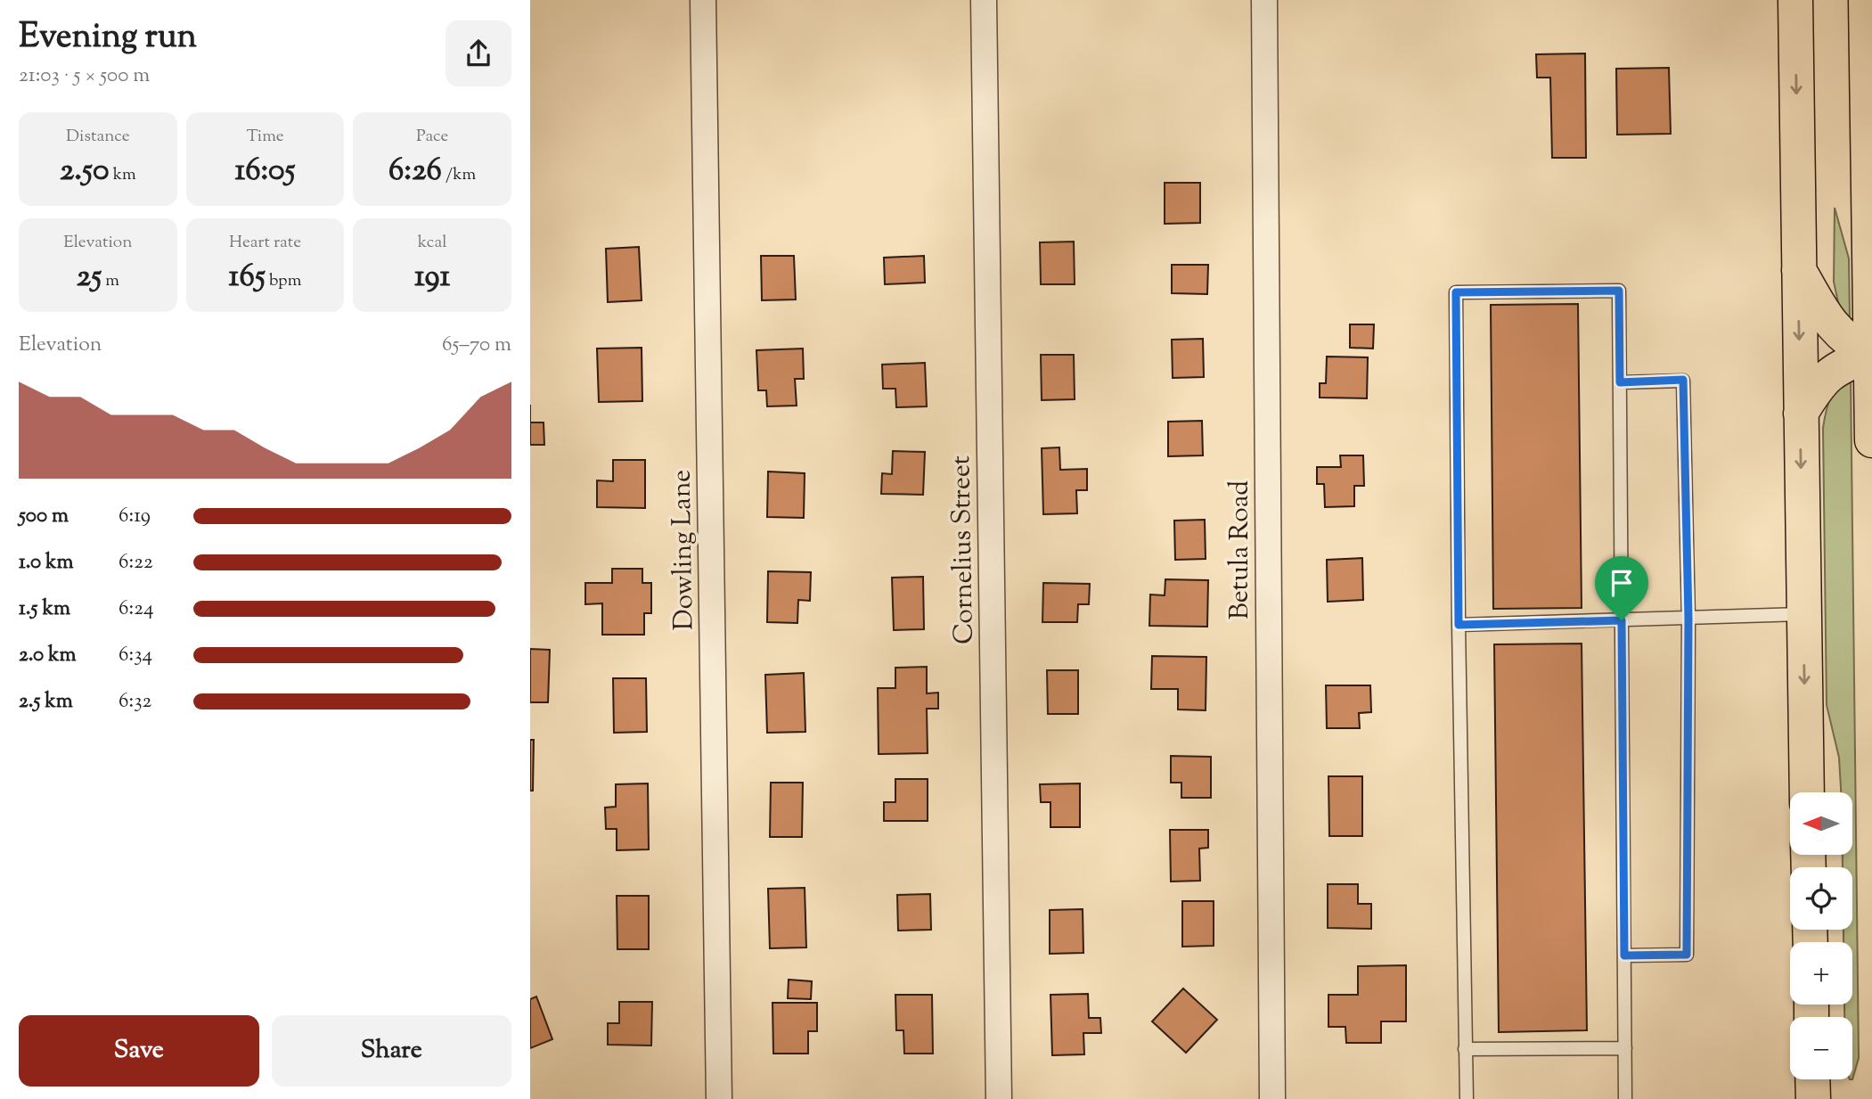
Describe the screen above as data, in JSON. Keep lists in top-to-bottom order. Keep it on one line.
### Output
{"streets":{"street":["Dowling Lane","Cornelius Street","Betula Road"]},"north":"left","page":{"heading":["Evening run","21:03 · 5 × 500 m"],"stats":[["Distance","2.50 km"],["Time","16:05"],["Pace","6:26 /km"],["Elevation","25 m"],["Heart rate","165 bpm"],["kcal","191"]],"chart":["Elevation","65–70 m"],"list":[{"name":"500 m","note":"6:19"},{"name":"1.0 km","note":"6:22"},{"name":"1.5 km","note":"6:24"},{"name":"2.0 km","note":"6:34"},{"name":"2.5 km","note":"6:32"}],"map_buttons":["+","−"],"buttons":["Save","Share"]}}
